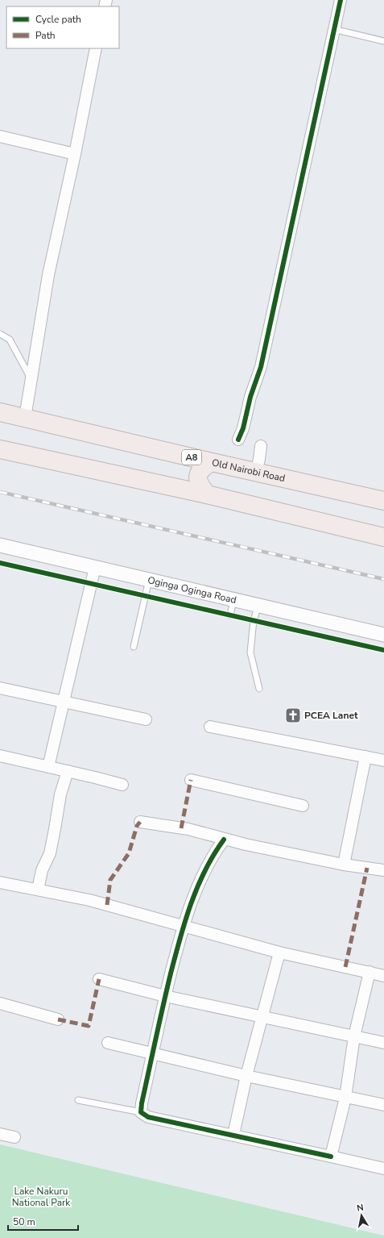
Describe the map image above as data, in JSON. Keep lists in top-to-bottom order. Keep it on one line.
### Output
{"streets":{"highway":["A8","Old Nairobi Road"],"street":["Oginga Oginga Road"]},"parks":["Lake Nakuru National Park"],"places":{"church":["PCEA Lanet"]},"legend":["Cycle path","Path"],"scale_bar":"50 m","north":"top"}
